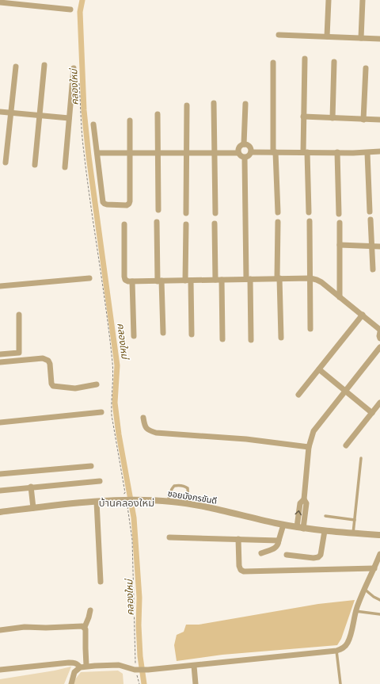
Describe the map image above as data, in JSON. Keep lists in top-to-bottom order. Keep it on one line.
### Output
{"streets":{"street":["ซอยมังกรขันดี"]},"districts":["บ้านคลองใหม่"],"water":["คลองใหม่"]}
